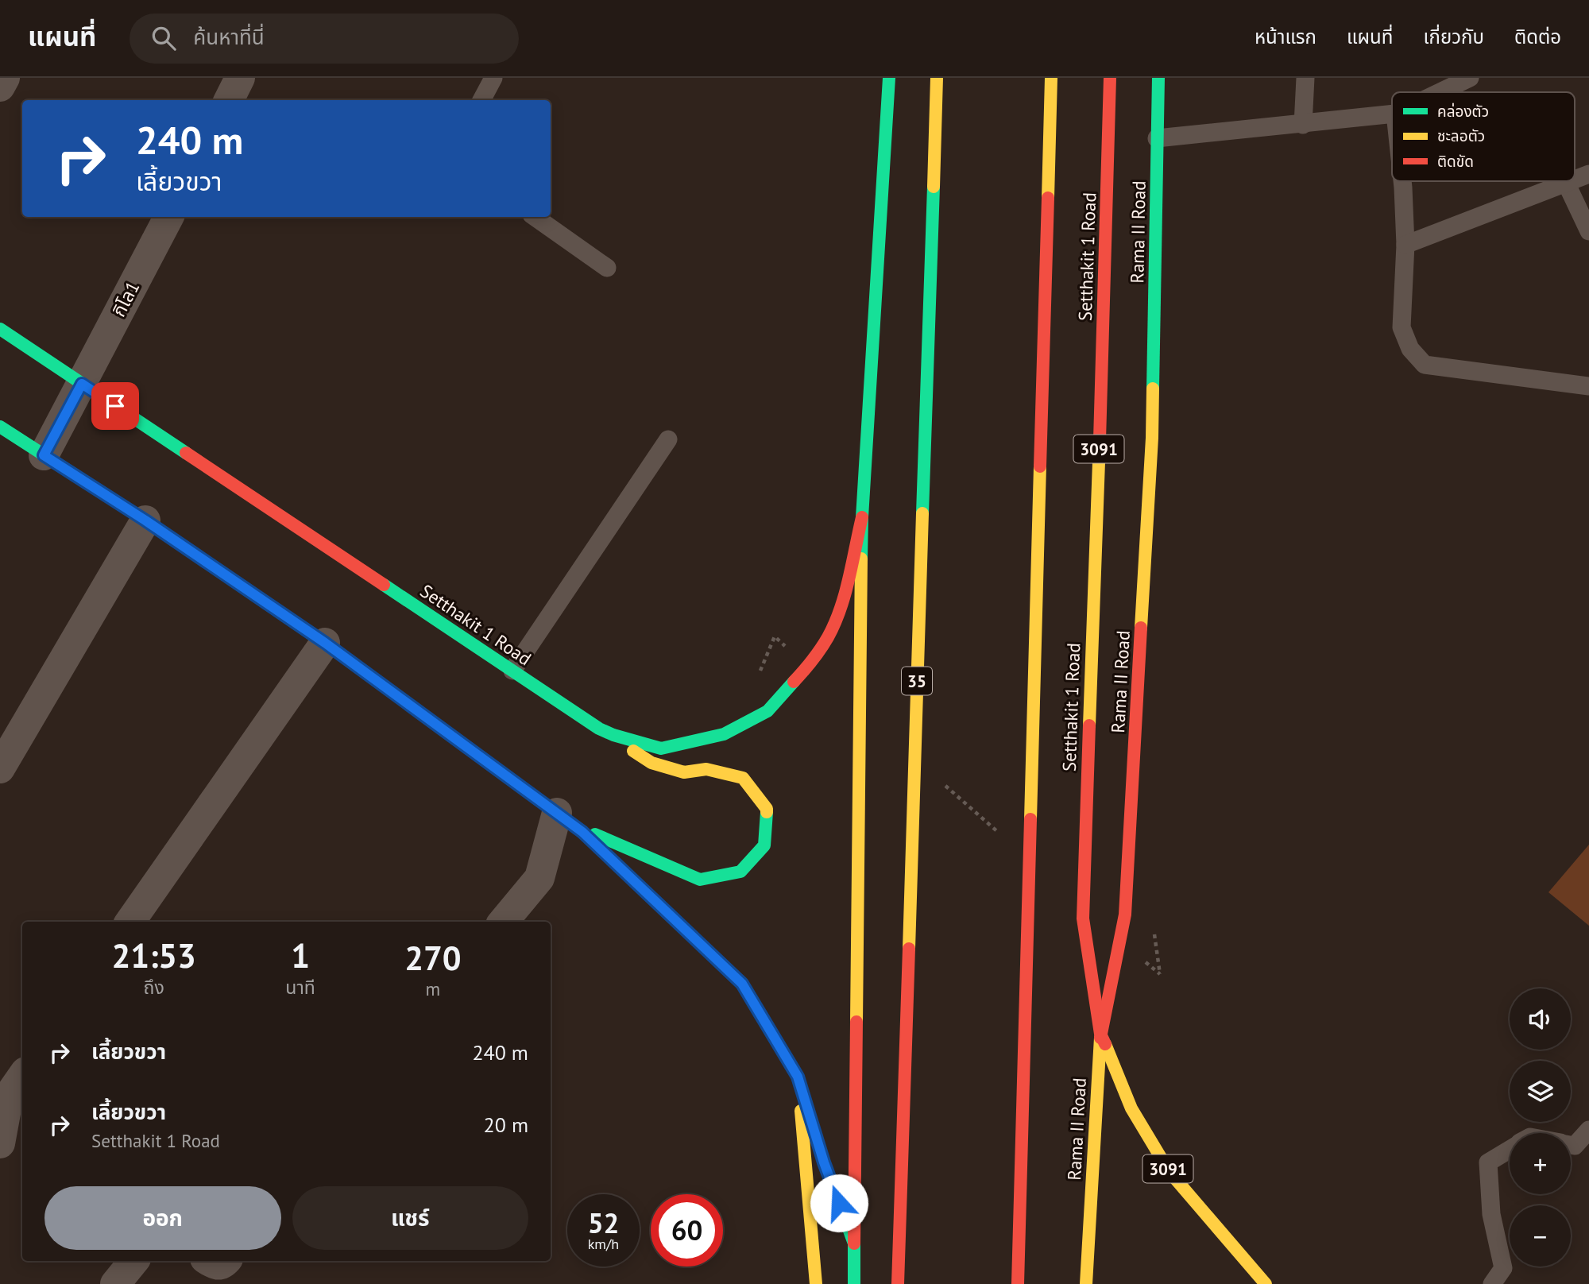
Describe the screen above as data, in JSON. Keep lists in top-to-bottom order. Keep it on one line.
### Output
{"streets":{"main road":["Rama II Road","Setthakit 1 Road","3091","35"],"street":["กิโล1"]},"crossings":[["Rama II Road","Setthakit 1 Road"],["Setthakit 1 Road","กิโล1"]],"legend":["คล่องตัว","ชะลอตัว","ติดขัด"],"page":{"header":"แผนที่","search":"ค้นหาที่นี่","nav":["หน้าแรก","แผนที่","เกี่ยวกับ","ติดต่อ"],"turn":["240 m","เลี้ยวขวา"],"eta":["21:53","ถึง","1","นาที","270","m"],"map_buttons":["+","−"],"list":[{"name":"เลี้ยวขวา","value":"240 m"},{"name":"เลี้ยวขวา","note":"Setthakit 1 Road","value":"20 m"}],"buttons":["ออก","แชร์"],"speed":"52 km/h","limit":"60"}}
